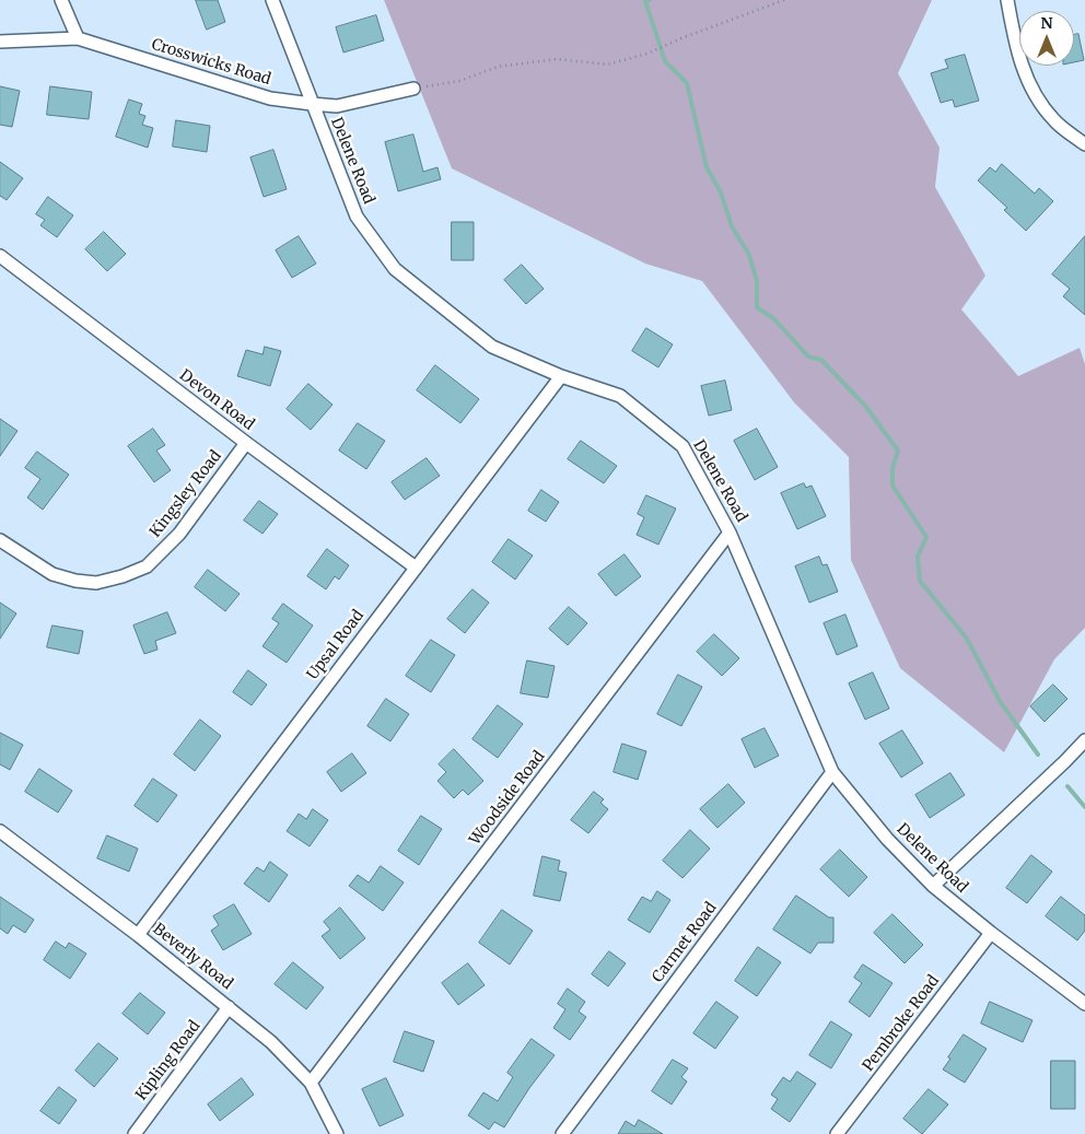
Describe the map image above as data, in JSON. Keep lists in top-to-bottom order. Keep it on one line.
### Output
{"streets":{"street":["Crosswicks Road","Delene Road","Devon Road","Kingsley Road","Upsal Road","Woodside Road","Carmet Road","Beverly Road","Pembroke Road","Kipling Road"]},"crossings":[["Crosswicks Road","Delene Road"],["Delene Road","Upsal Road"],["Delene Road","Woodside Road"],["Delene Road","Carmet Road"],["Delene Road","Pembroke Road"],["Devon Road","Kingsley Road"],["Devon Road","Upsal Road"],["Upsal Road","Beverly Road"],["Woodside Road","Beverly Road"],["Beverly Road","Kipling Road"]],"north":"top"}
